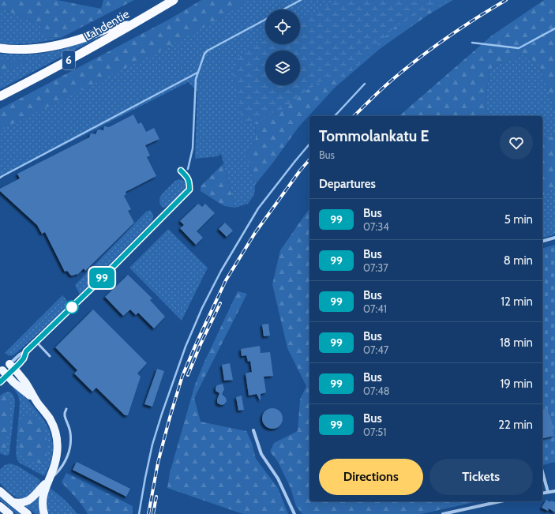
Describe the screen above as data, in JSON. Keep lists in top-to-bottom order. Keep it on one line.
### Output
{"streets":{"highway":["Lahdentie","6"]},"lines":["bus line 99"],"page":{"on_map":"99","heading":[["Tommolankatu E","Bus"],"Departures"],"list":[{"mark":"99","name":"Bus","note":"07:34","value":"5 min"},{"mark":"99","name":"Bus","note":"07:37","value":"8 min"},{"mark":"99","name":"Bus","note":"07:41","value":"12 min"},{"mark":"99","name":"Bus","note":"07:47","value":"18 min"},{"mark":"99","name":"Bus","note":"07:48","value":"19 min"},{"mark":"99","name":"Bus","note":"07:51","value":"22 min"}],"buttons":["Directions","Tickets"]}}
